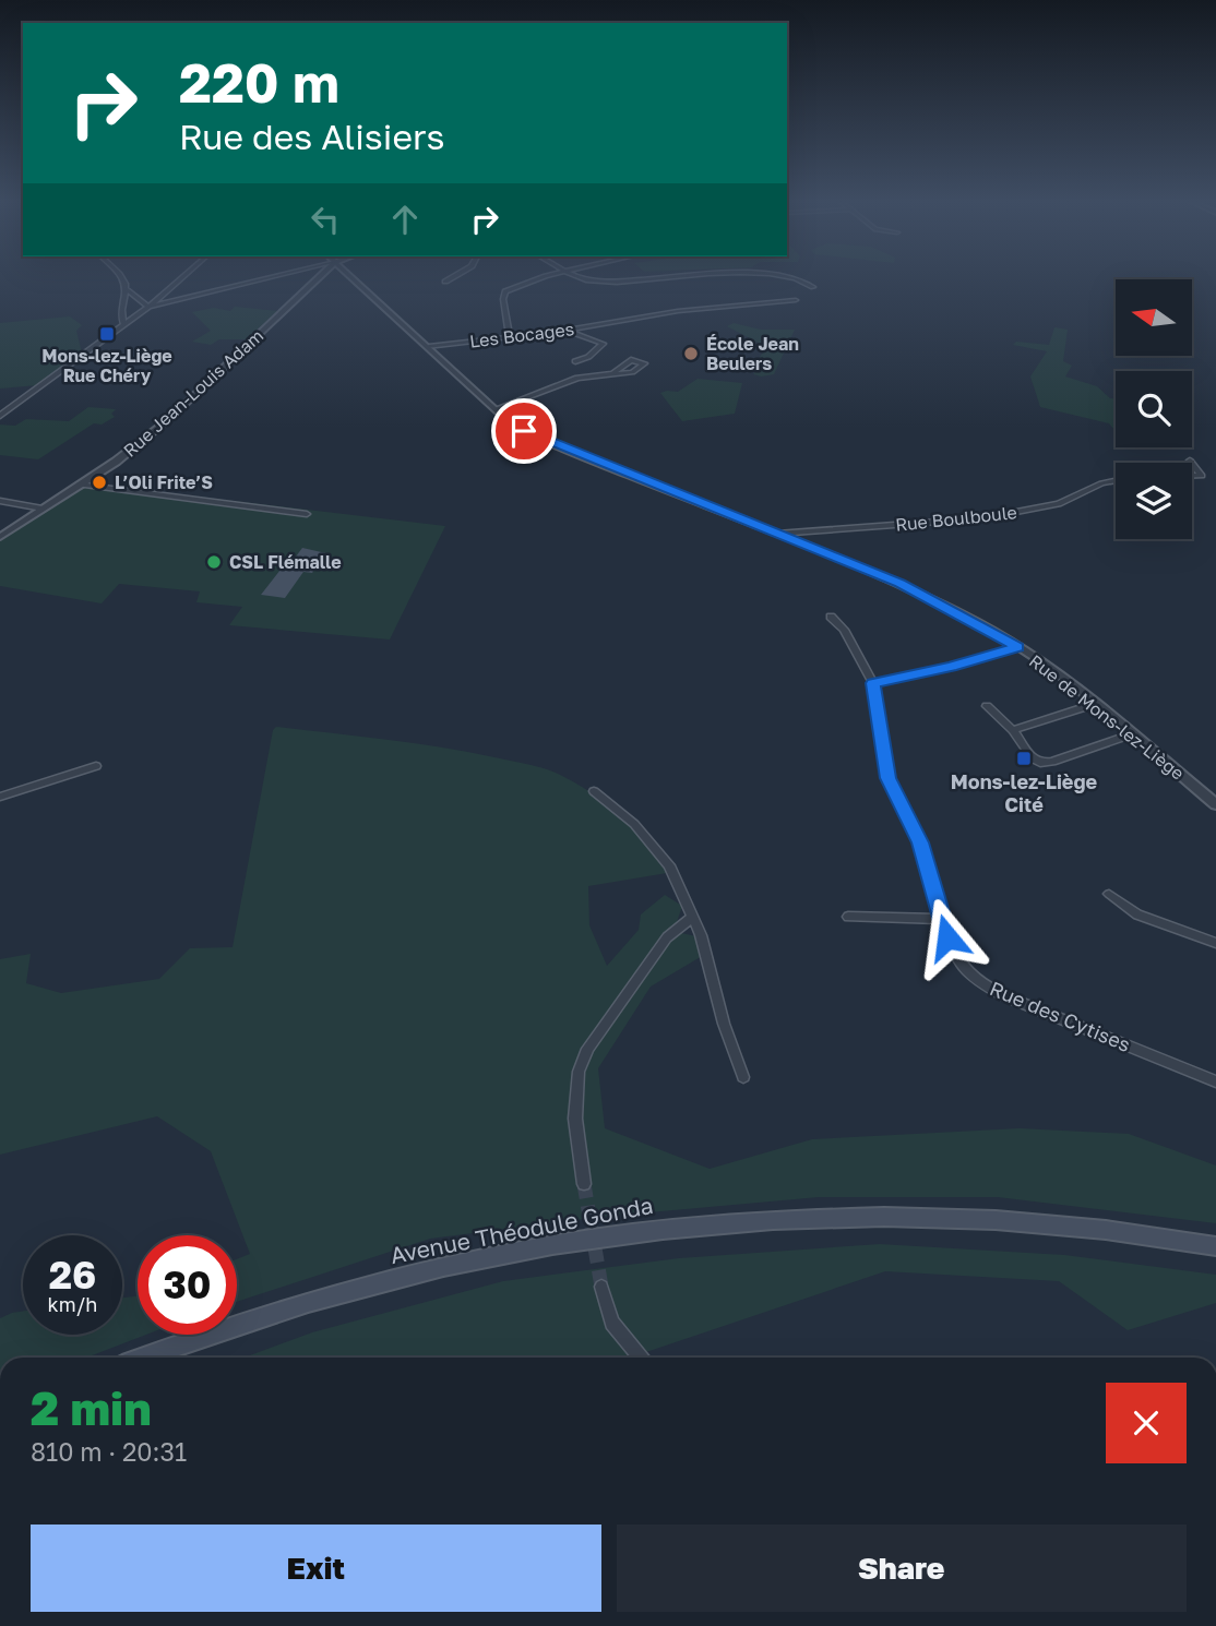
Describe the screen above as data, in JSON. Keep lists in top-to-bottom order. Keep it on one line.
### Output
{"streets":{"main road":["Avenue Théodule Gonda"],"street":["Les Bocages","Rue Jean-Louis Adam","Rue Boulboule","Rue de Mons-lez-Liège","Rue des Cytises"]},"crossings":[["Les Bocages","Rue de Mons-lez-Liège"],["Rue Boulboule","Rue de Mons-lez-Liège"]],"places":{"transit":["Mons-lez-Liège Rue Chéry","Mons-lez-Liège Cité"],"other":["École Jean Beulers","L’Oli Frite’S","CSL Flémalle"]},"north":"left","page":{"turn":["220 m","Rue des Alisiers"],"speed":"26 km/h","limit":"30","heading":["2 min","810 m · 20:31"],"buttons":["Exit","Share"]}}
